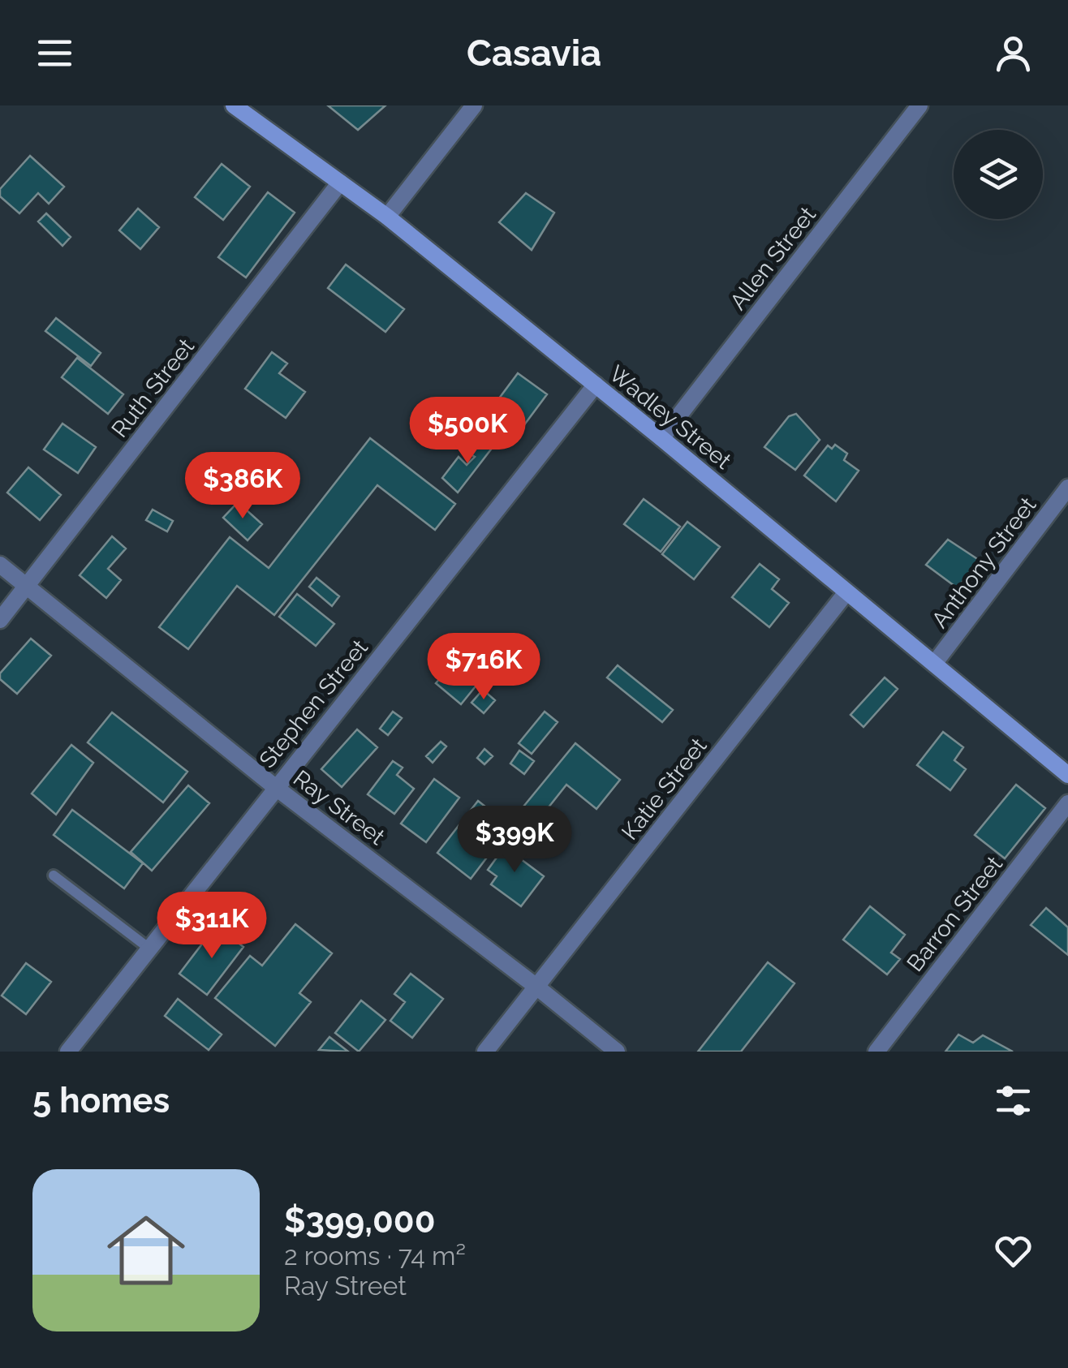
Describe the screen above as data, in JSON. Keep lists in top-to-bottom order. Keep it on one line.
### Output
{"streets":{"street":["Allen Street","Ruth Street","Wadley Street","Anthony Street","Stephen Street","Katie Street","Ray Street","Barron Street"]},"crossings":[["Allen Street","Wadley Street"],["Ruth Street","Wadley Street"],["Ruth Street","Ray Street"],["Wadley Street","Anthony Street"],["Wadley Street","Stephen Street"],["Wadley Street","Katie Street"],["Stephen Street","Ray Street"],["Katie Street","Ray Street"]],"page":{"header":"Casavia","price":["$500K","$386K","$716K","$399K","$311K"],"heading":"5 homes","list":[{"name":"$399,000","note":"2 rooms · 74 m² · Ray Street"}]}}
